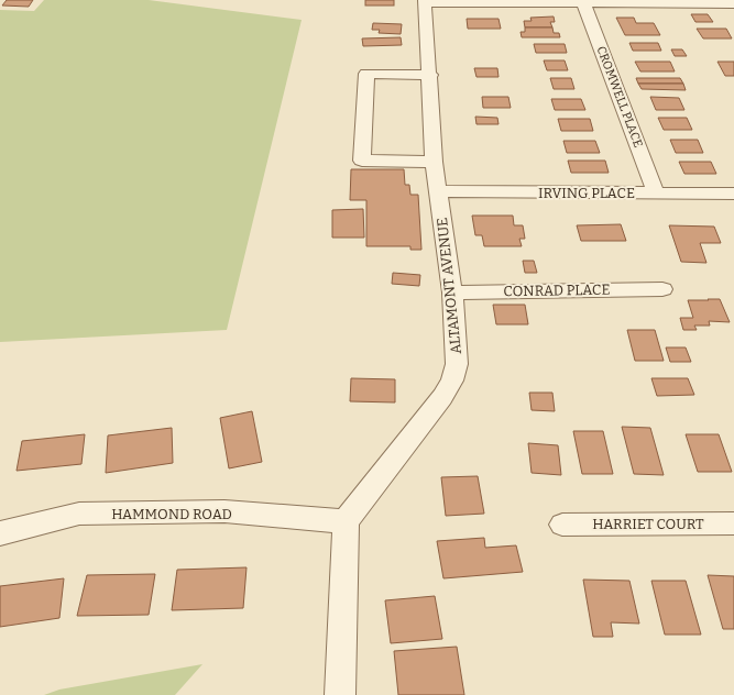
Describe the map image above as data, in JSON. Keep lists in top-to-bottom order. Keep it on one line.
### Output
{"streets":{"street":["CROMWELL PLACE","IRVING PLACE","ALTAMONT AVENUE","CONRAD PLACE","HAMMOND ROAD","HARRIET COURT"]},"crossings":[["CROMWELL PLACE","IRVING PLACE"],["IRVING PLACE","ALTAMONT AVENUE"],["ALTAMONT AVENUE","CONRAD PLACE"],["ALTAMONT AVENUE","HAMMOND ROAD"]]}
